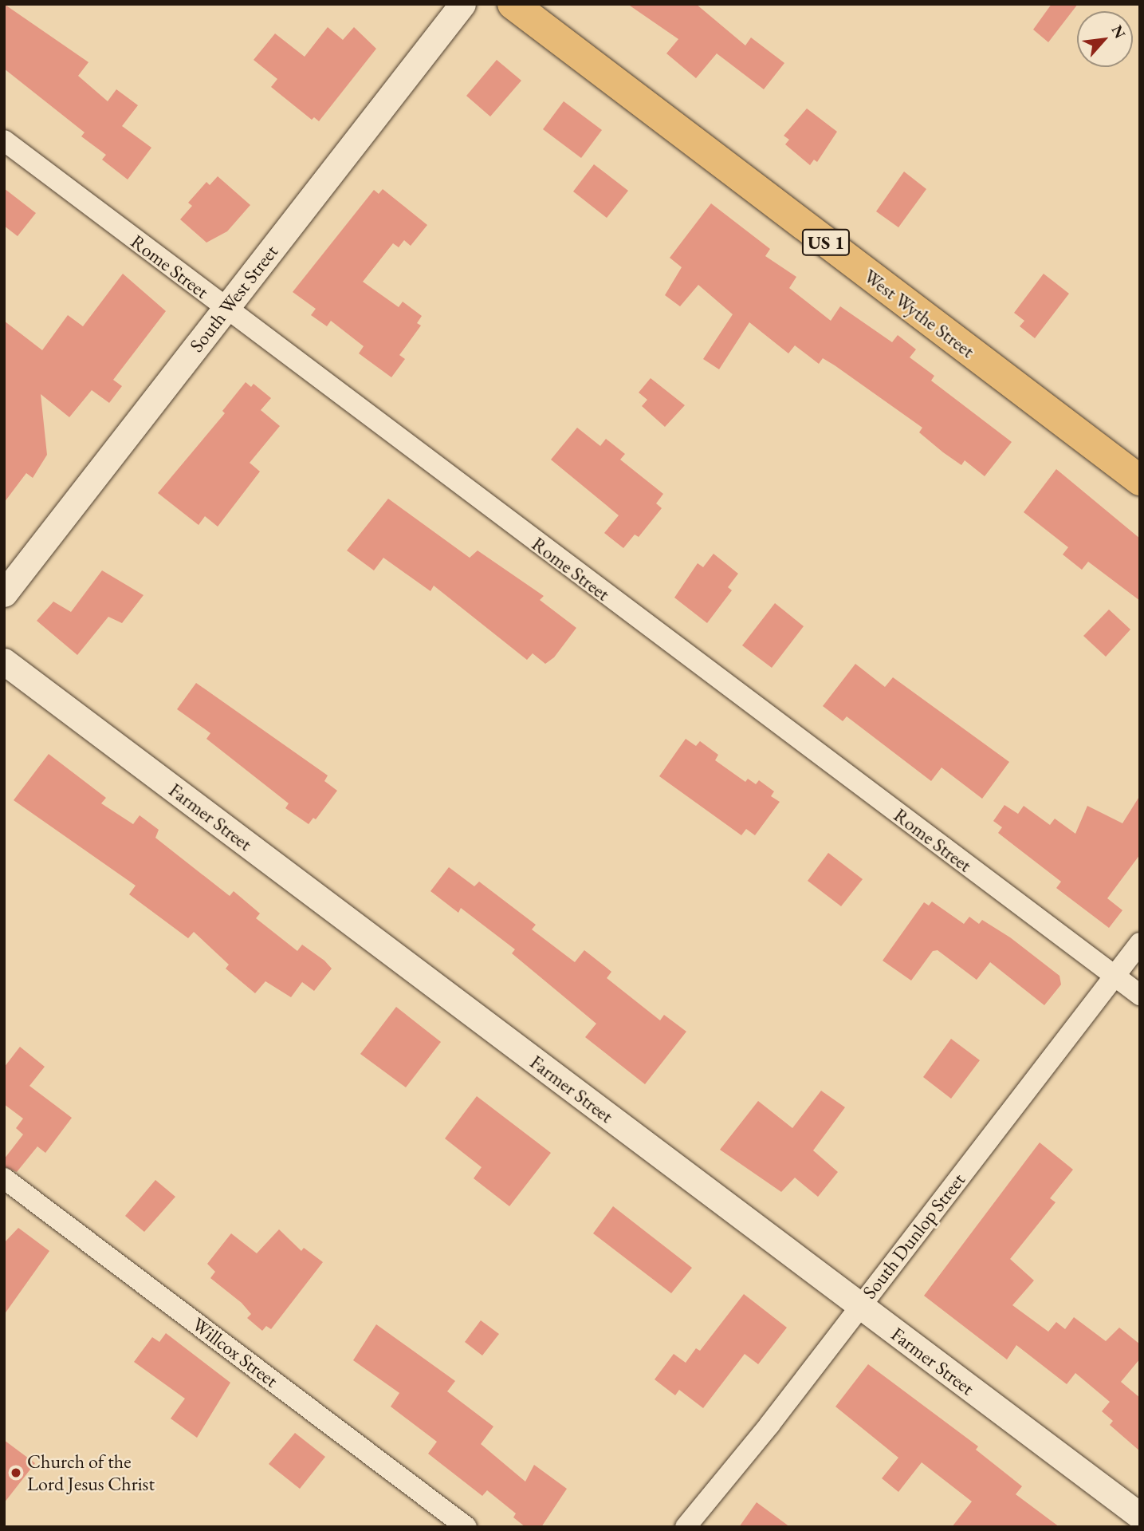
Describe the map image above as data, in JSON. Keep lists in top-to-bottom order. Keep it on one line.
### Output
{"streets":{"main road":["US 1","West Wythe Street"],"street":["Rome Street","South West Street","Farmer Street","South Dunlop Street","Willcox Street"]},"crossings":[["Rome Street","South West Street"],["Rome Street","South Dunlop Street"],["Farmer Street","South Dunlop Street"]],"places":["Church of the Lord Jesus Christ"],"north":"top right"}
